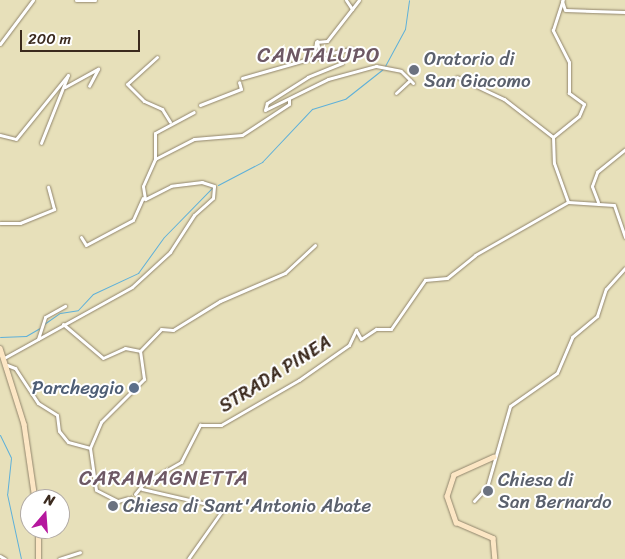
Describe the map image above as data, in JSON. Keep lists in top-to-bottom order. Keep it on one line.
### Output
{"streets":{"street":["STRADA PINEA"]},"districts":["CANTALUPO","CARAMAGNETTA"],"places":["Oratorio di San Giacomo","Parcheggio","Chiesa di San Bernardo","Chiesa di Sant'Antonio Abate"],"scale_bar":"200 m","north":"top"}
